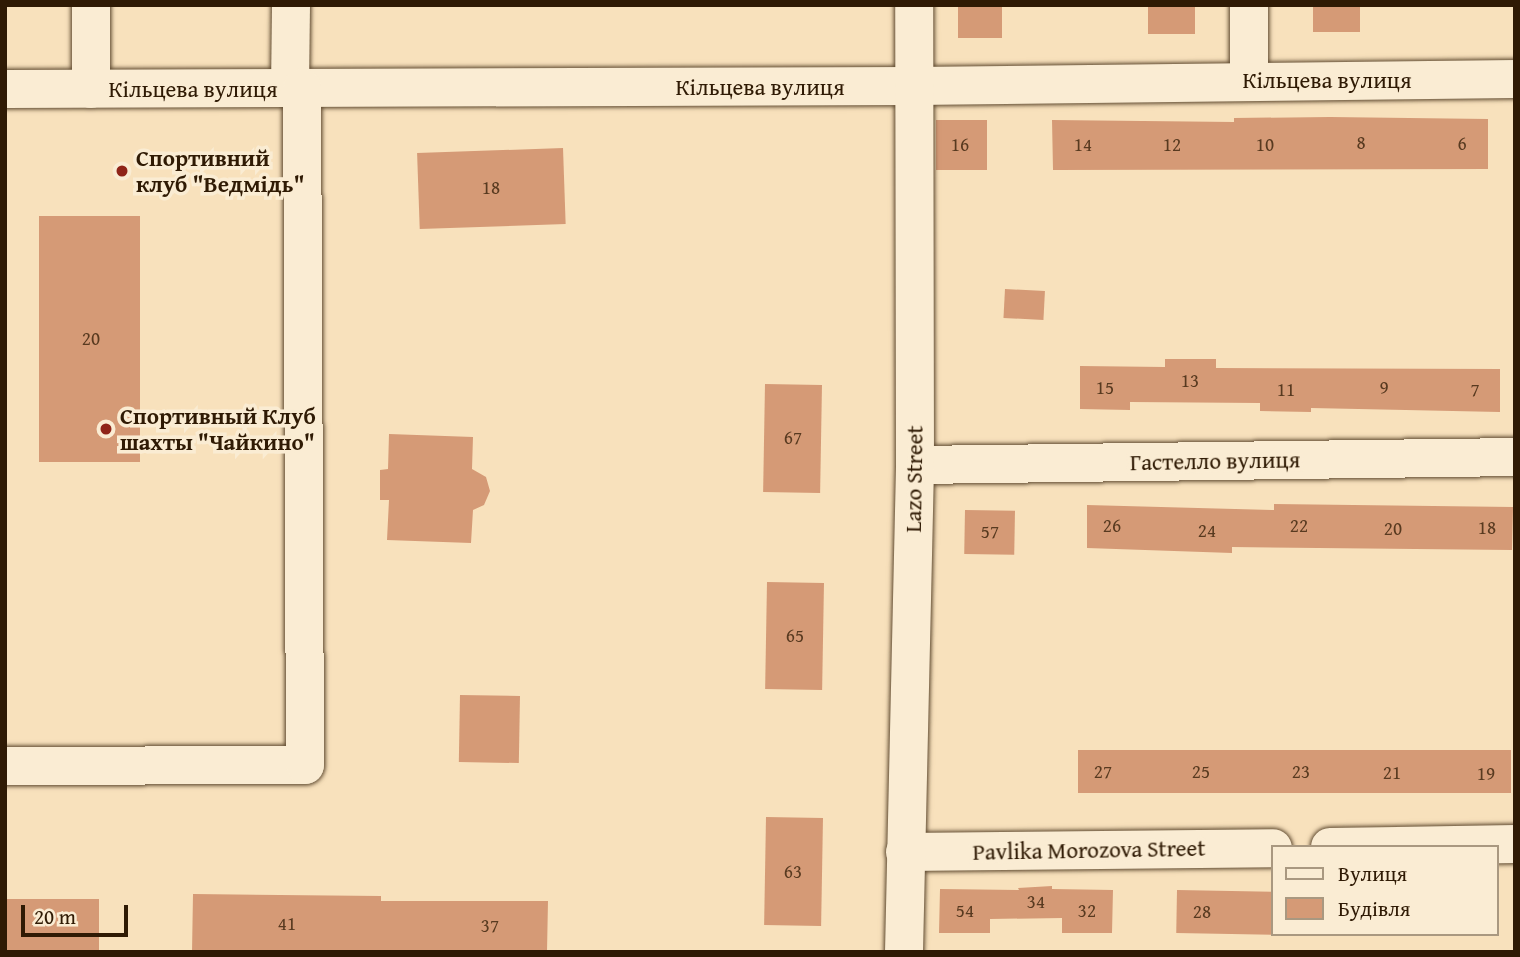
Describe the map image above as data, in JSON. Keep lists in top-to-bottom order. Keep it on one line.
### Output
{"streets":{"street":["Кільцева вулиця","Гастелло вулиця","Lazo Street","Pavlika Morozova Street"]},"crossings":[["Кільцева вулиця","Lazo Street"],["Гастелло вулиця","Lazo Street"],["Lazo Street","Pavlika Morozova Street"]],"places":["Спортивний клуб \"Ведмідь\"","Спортивный Клуб шахты \"Чайкино\""],"house_numbers":["8","6","16","14","12","10","18","20","13","15","9","11","7","67","26","22","18","20","24","57","65","27","25","23","21","19","63","34","54","32","28","41","37"],"legend":["Вулиця","Будівля"],"scale_bar":"20 m"}
